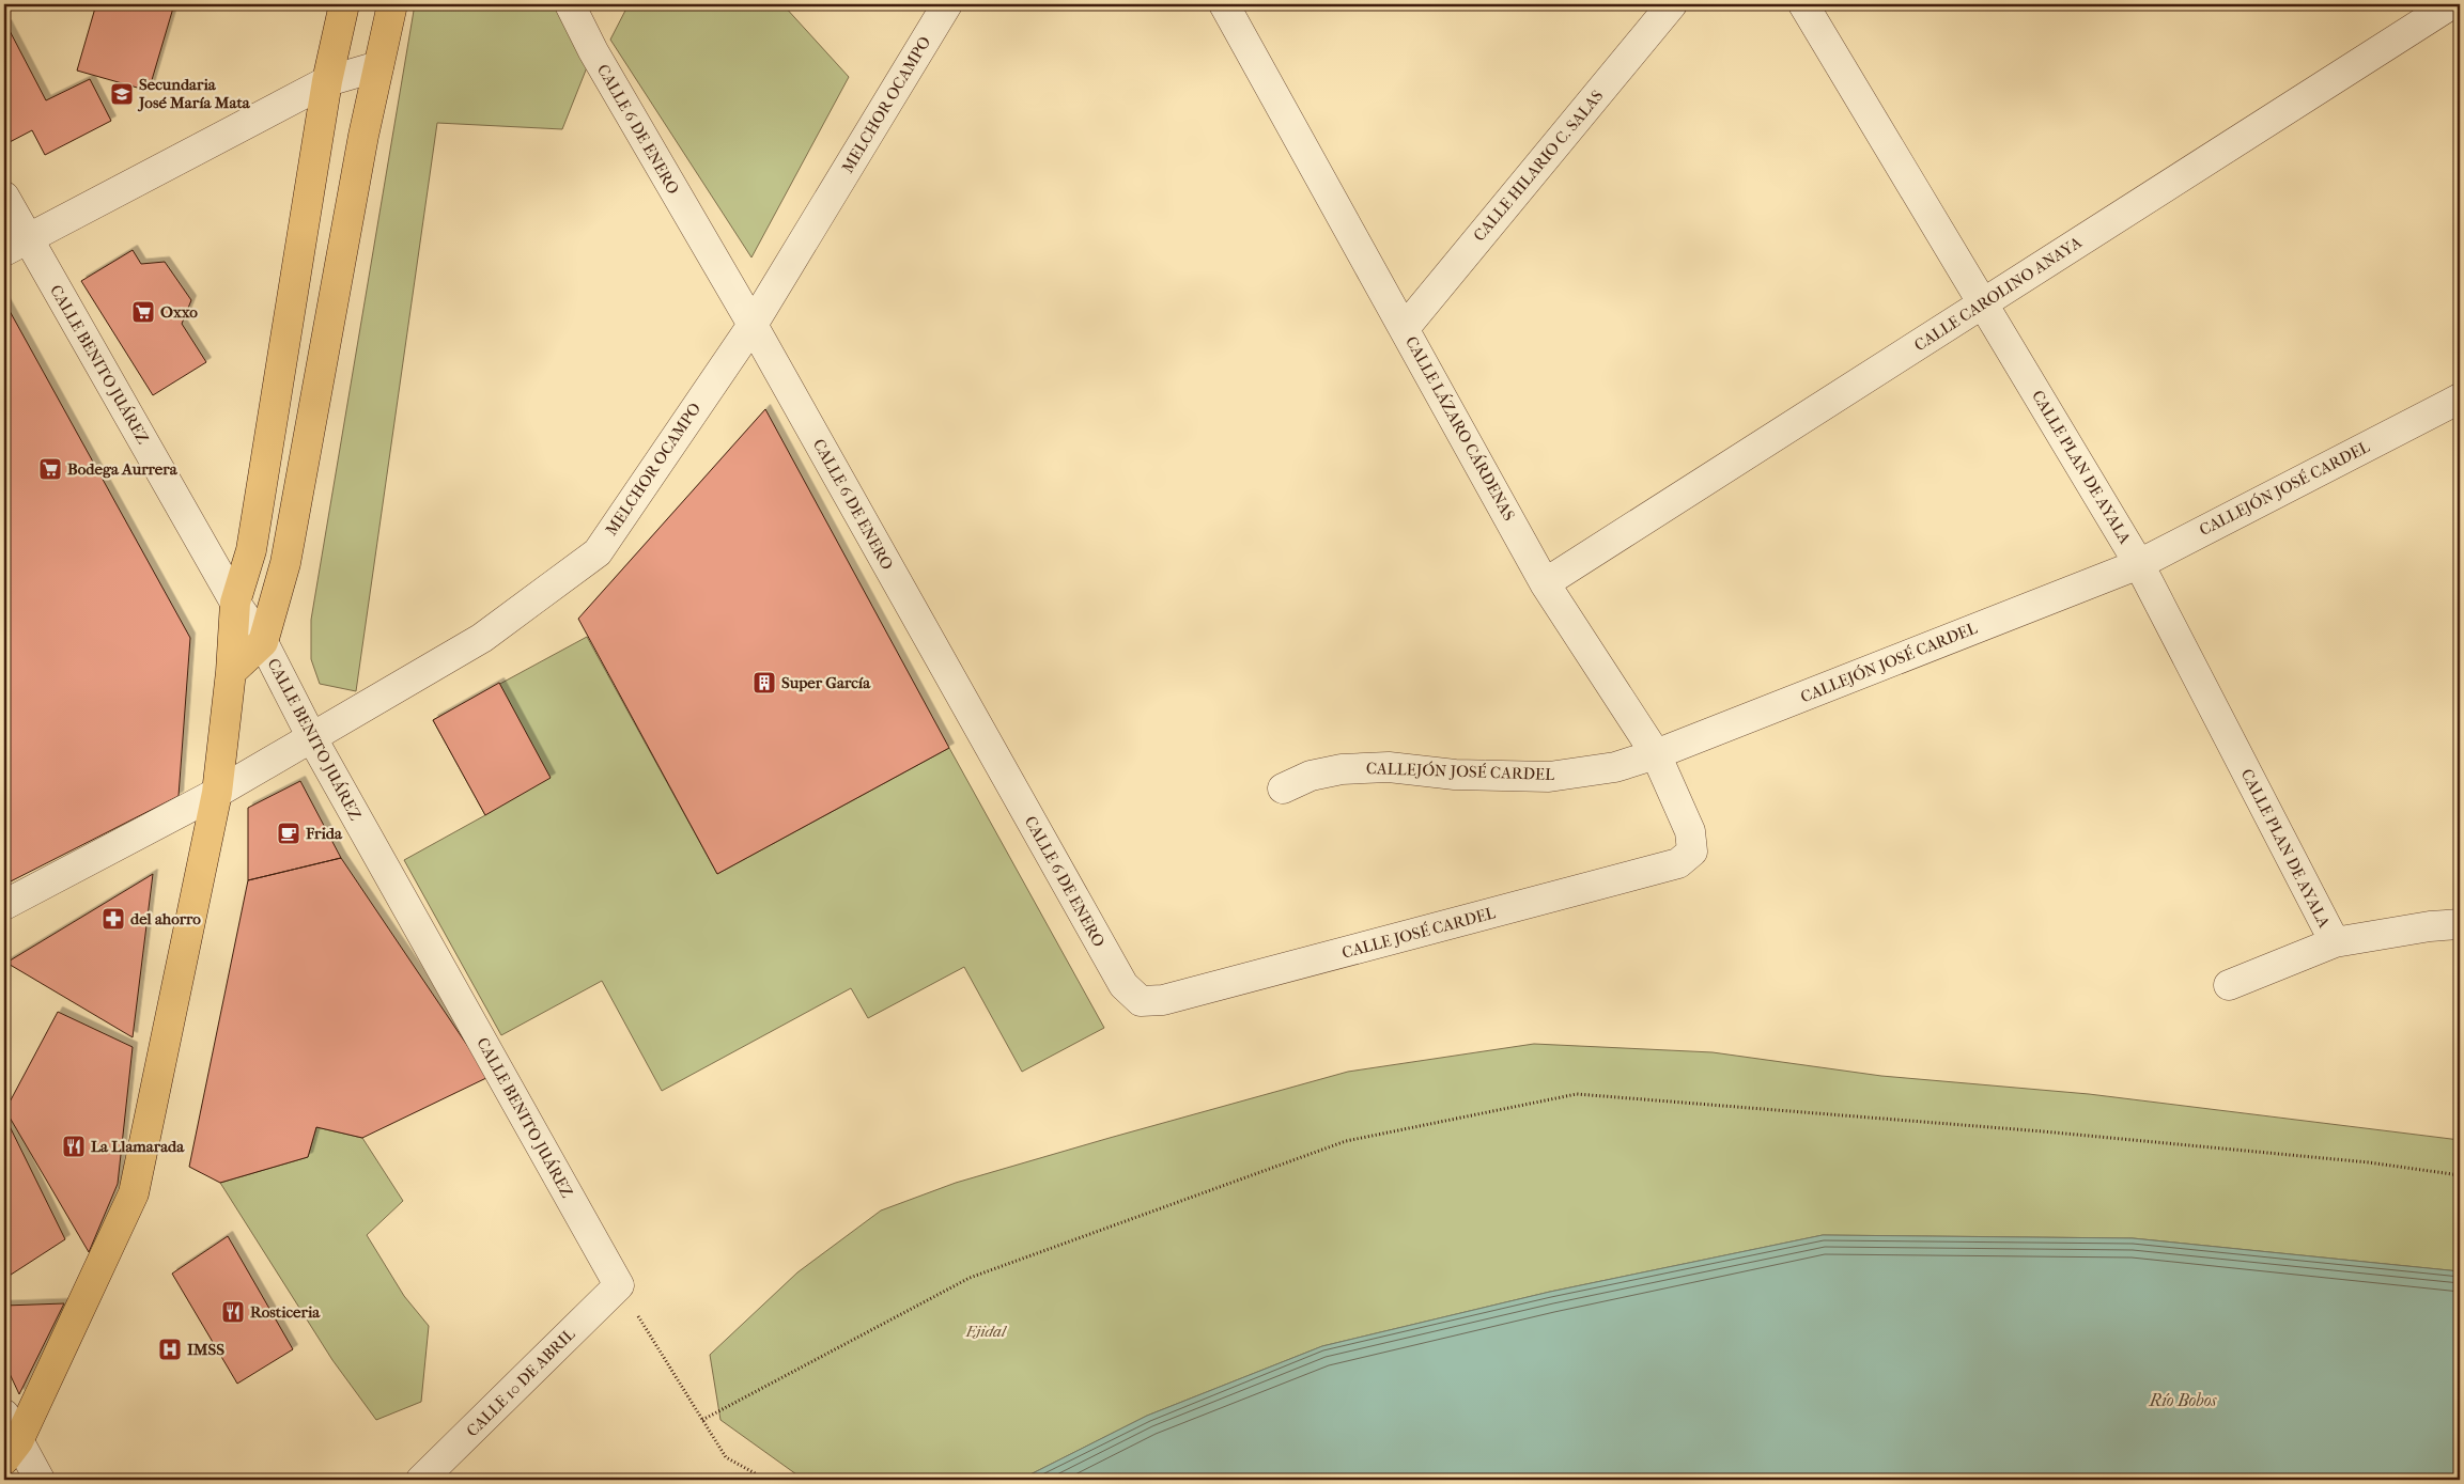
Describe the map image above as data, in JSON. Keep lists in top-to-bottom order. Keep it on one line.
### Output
{"streets":{"street":["MELCHOR OCAMPO","CALLE 6 DE ENERO","CALLE HILARIO C. SALAS","CALLE CAROLINO ANAYA","CALLE BENITO JUÁREZ","CALLE LÁZARO CÁRDENAS","CALLE PLAN DE AYALA","CALLEJÓN JOSÉ CARDEL","CALLE JOSÉ CARDEL","CALLE 10 DE ABRIL"]},"crossings":[["MELCHOR OCAMPO","CALLE 6 DE ENERO"],["MELCHOR OCAMPO","CALLE BENITO JUÁREZ"],["CALLE 6 DE ENERO","CALLE JOSÉ CARDEL"],["CALLE HILARIO C. SALAS","CALLE LÁZARO CÁRDENAS"],["CALLE CAROLINO ANAYA","CALLE LÁZARO CÁRDENAS"],["CALLE CAROLINO ANAYA","CALLE PLAN DE AYALA"],["CALLE BENITO JUÁREZ","CALLE 10 DE ABRIL"],["CALLE LÁZARO CÁRDENAS","CALLEJÓN JOSÉ CARDEL"],["CALLE LÁZARO CÁRDENAS","CALLE JOSÉ CARDEL"],["CALLE PLAN DE AYALA","CALLEJÓN JOSÉ CARDEL"]],"water":["Río Bobos"],"parks":["Ejidal"],"places":{"school or university":["Secundaria José María Mata"],"supermarket":["Oxxo","Bodega Aurrera"],"building":["Super García"],"cafe":["Frida"],"pharmacy":["del ahorro"],"restaurant":["La Llamarada","Rosticeria"],"hospital":["IMSS"]}}
